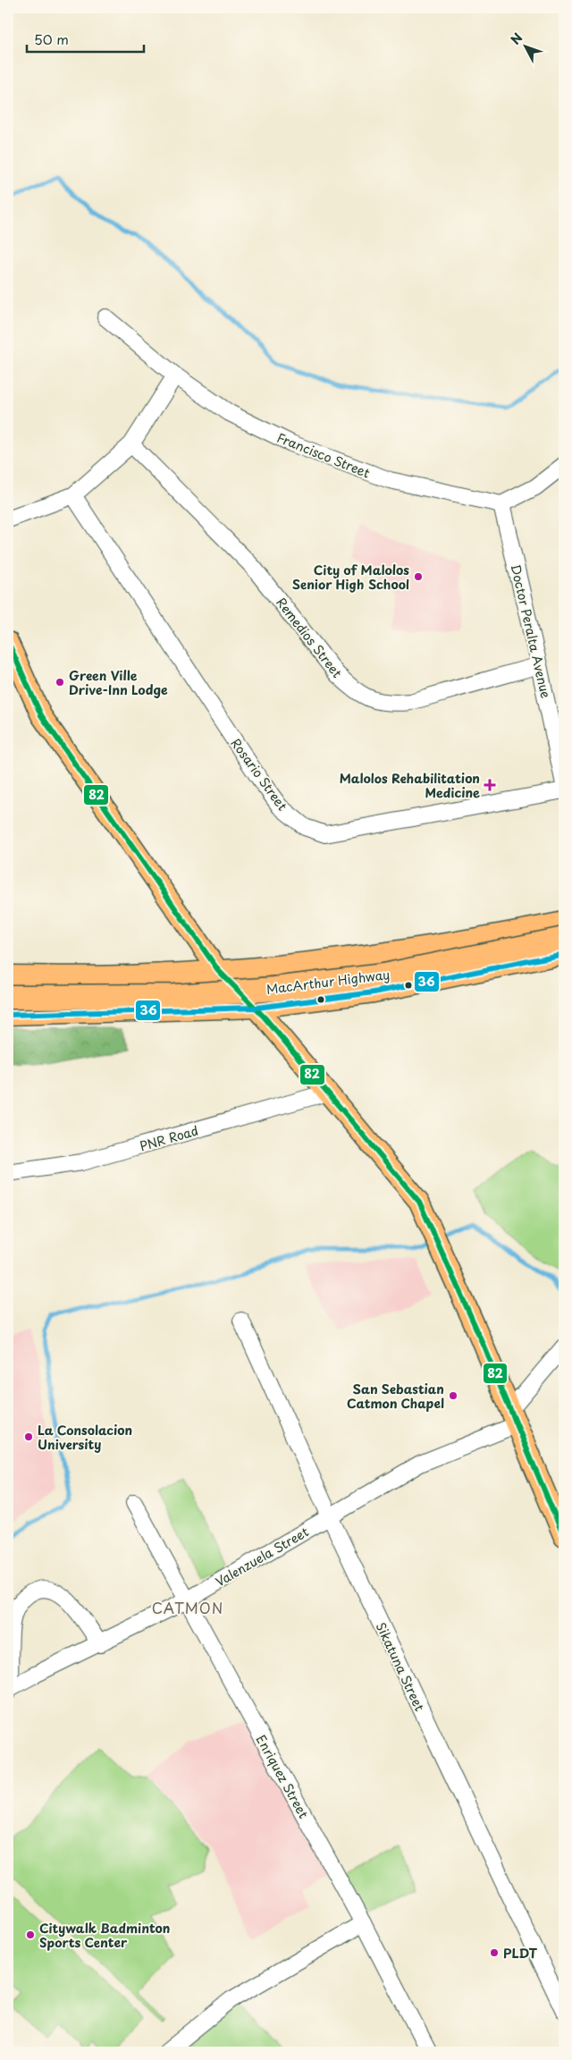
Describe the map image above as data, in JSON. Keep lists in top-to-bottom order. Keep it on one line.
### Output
{"streets":{"highway":["MacArthur Highway"],"street":["Francisco Street","Doctor Peralta Avenue","Remedios Street","Rosario Street","PNR Road","Valenzuela Street","Sikatuna Street","Enriquez Street"]},"crossings":[["Francisco Street","Doctor Peralta Avenue"],["Doctor Peralta Avenue","Remedios Street"],["Valenzuela Street","Sikatuna Street"],["Valenzuela Street","Enriquez Street"]],"districts":["CATMON"],"places":{"other":["City of Malolos Senior High School","Green Ville Drive-Inn Lodge","San Sebastian Catmon Chapel","La Consolacion University","Citywalk Badminton Sports Center","PLDT"],"health":["Malolos Rehabilitation Medicine"]},"lines":["transit line 82","transit line 36"],"scale_bar":"50 m","north":"top left"}
